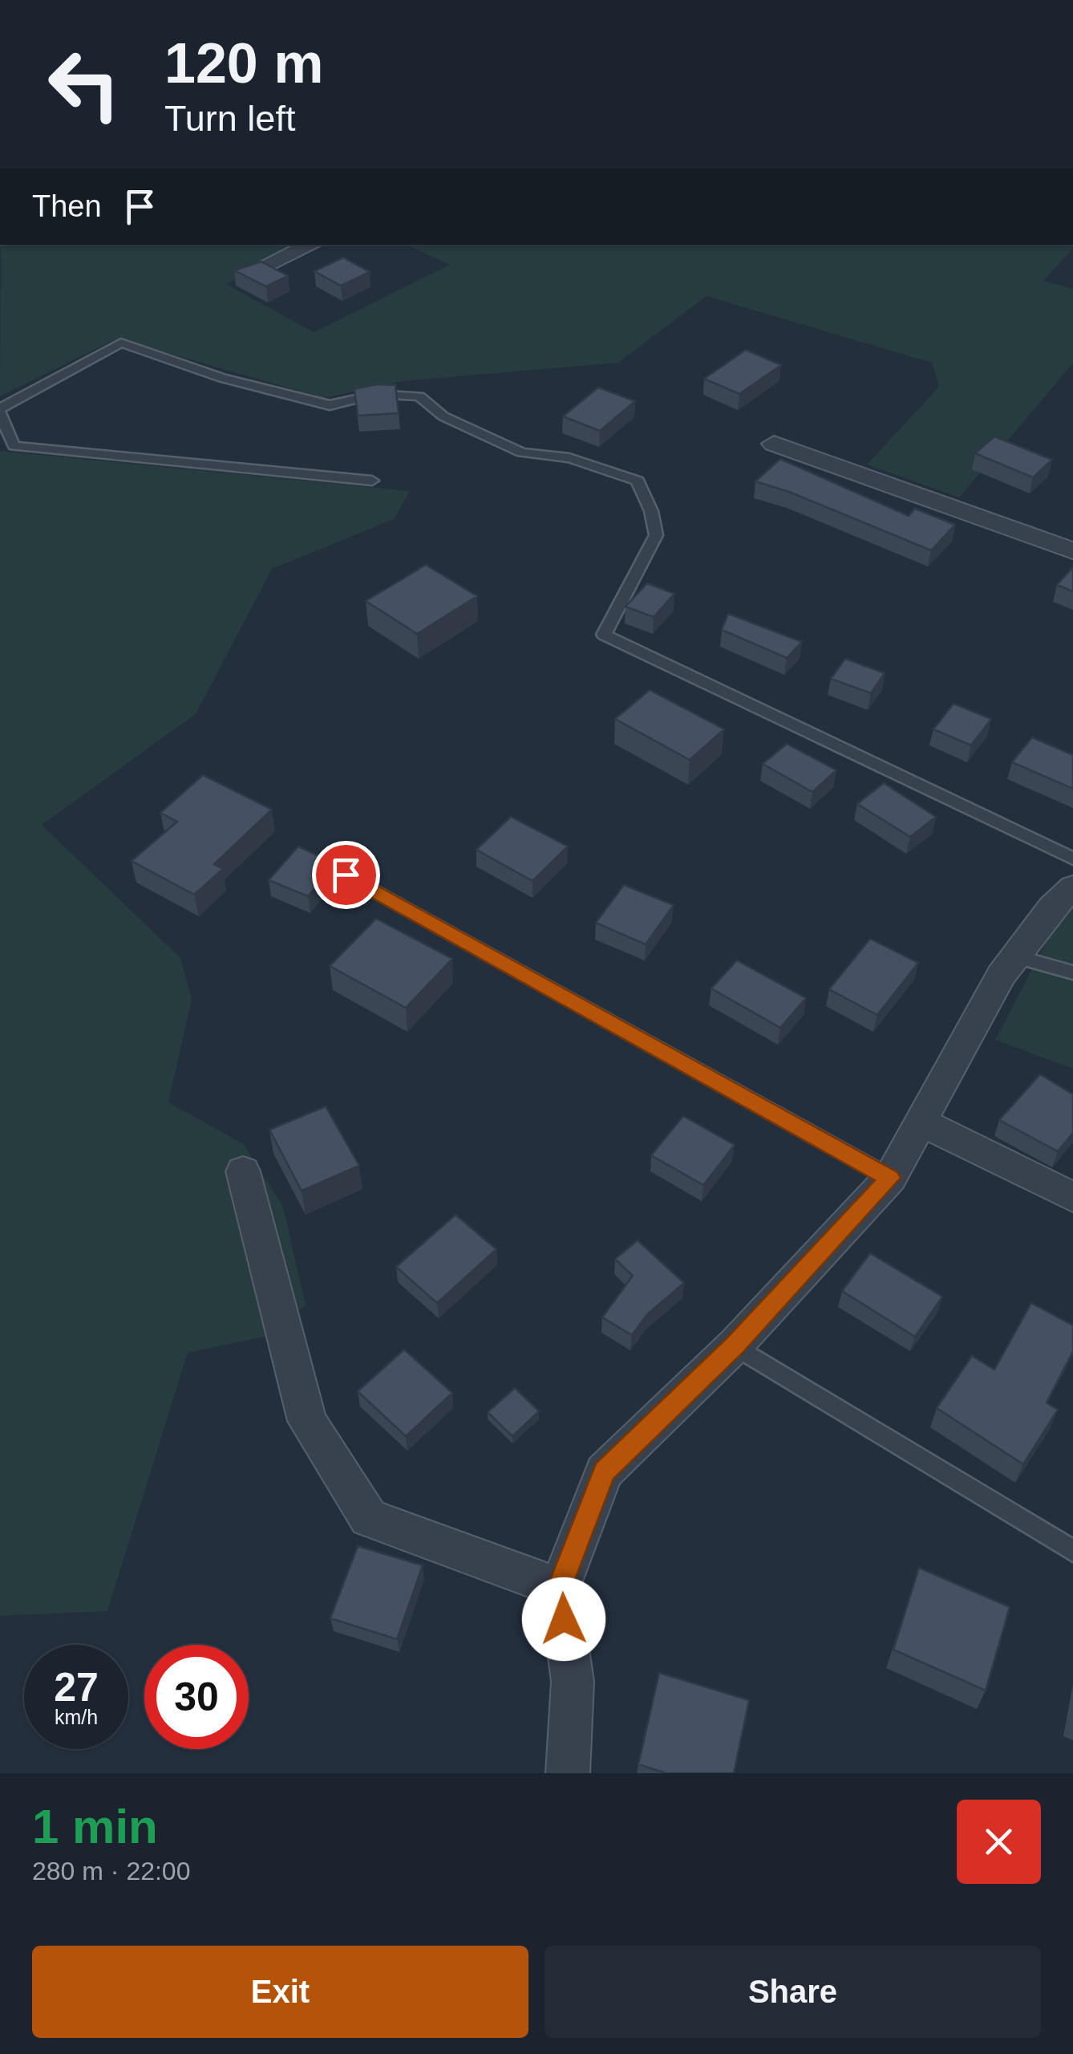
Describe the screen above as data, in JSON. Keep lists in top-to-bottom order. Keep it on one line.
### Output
{"page":{"turn":["120 m","Turn left"],"then":"Then","speed":"27 km/h","limit":"30","heading":["1 min","280 m · 22:00"],"buttons":["Exit","Share"]}}
